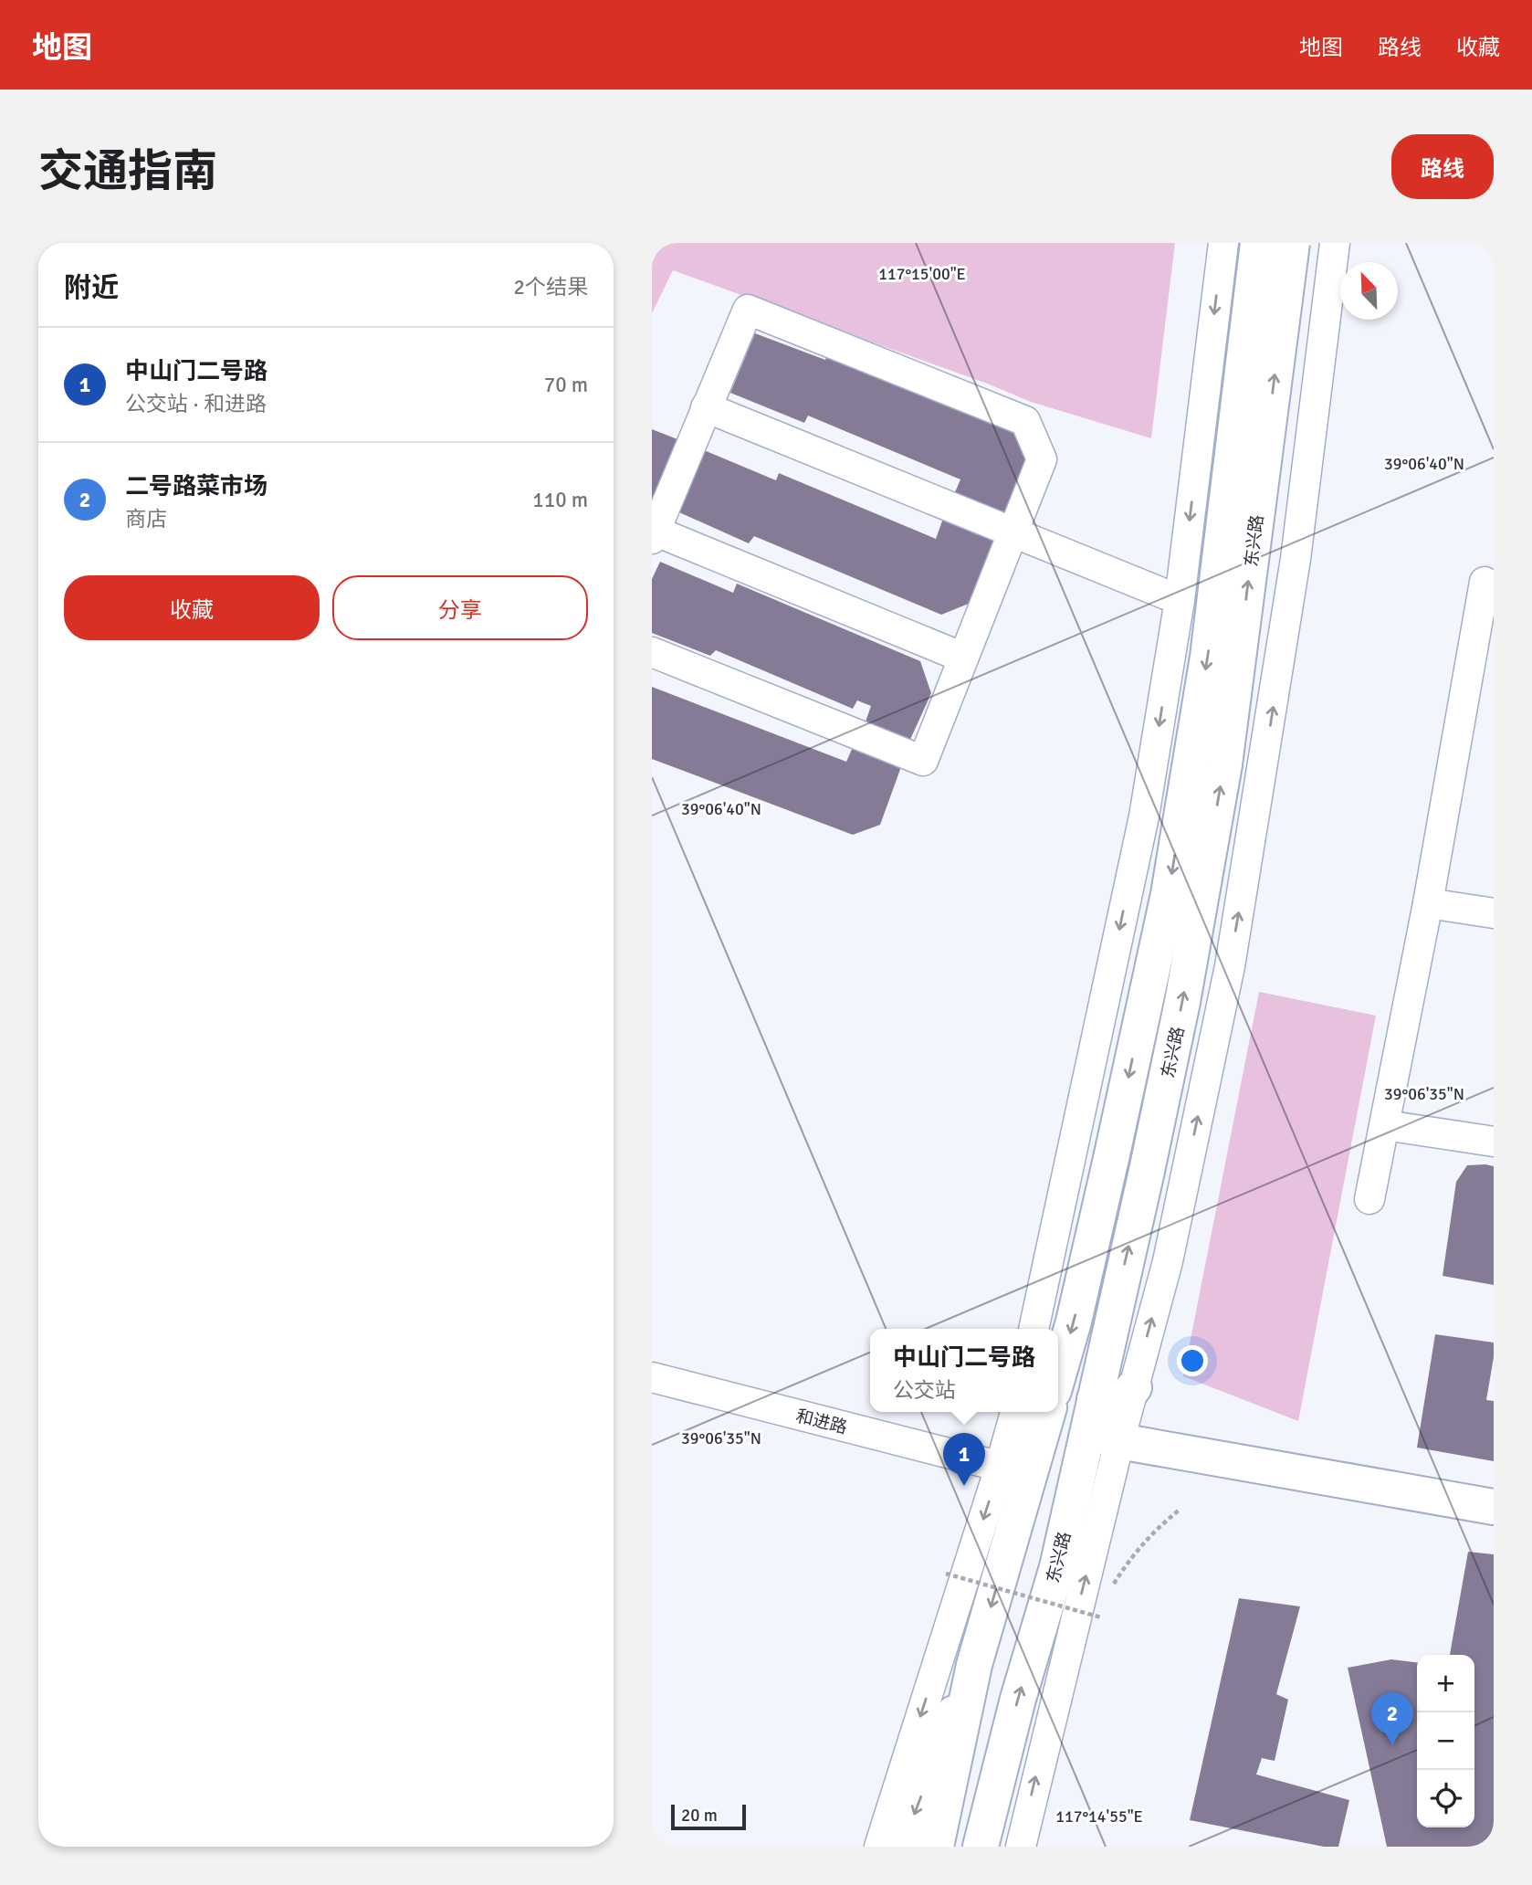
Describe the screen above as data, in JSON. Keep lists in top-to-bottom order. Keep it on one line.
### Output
{"streets":{"main road":["东兴路"],"street":["和进路"]},"scale_bar":"20 m","north":"top left","page":{"header":"地图","nav":["地图","路线","收藏"],"title":"交通指南","buttons":["路线",["收藏","分享"]],"heading":["附近","2个结果"],"list":[{"mark":"1","name":"中山门二号路","note":"公交站 · 和进路","value":"70 m"},{"mark":"2","name":"二号路菜市场","note":"商店","value":"110 m"}],"popup":["中山门二号路","公交站"],"pins":["1","2"],"map_buttons":["+","−"],"scale":"20 m"},"coordinates":["117°15'00\"E","39°06'40\"N","39°06'35\"N","117°14'55\"E"]}
